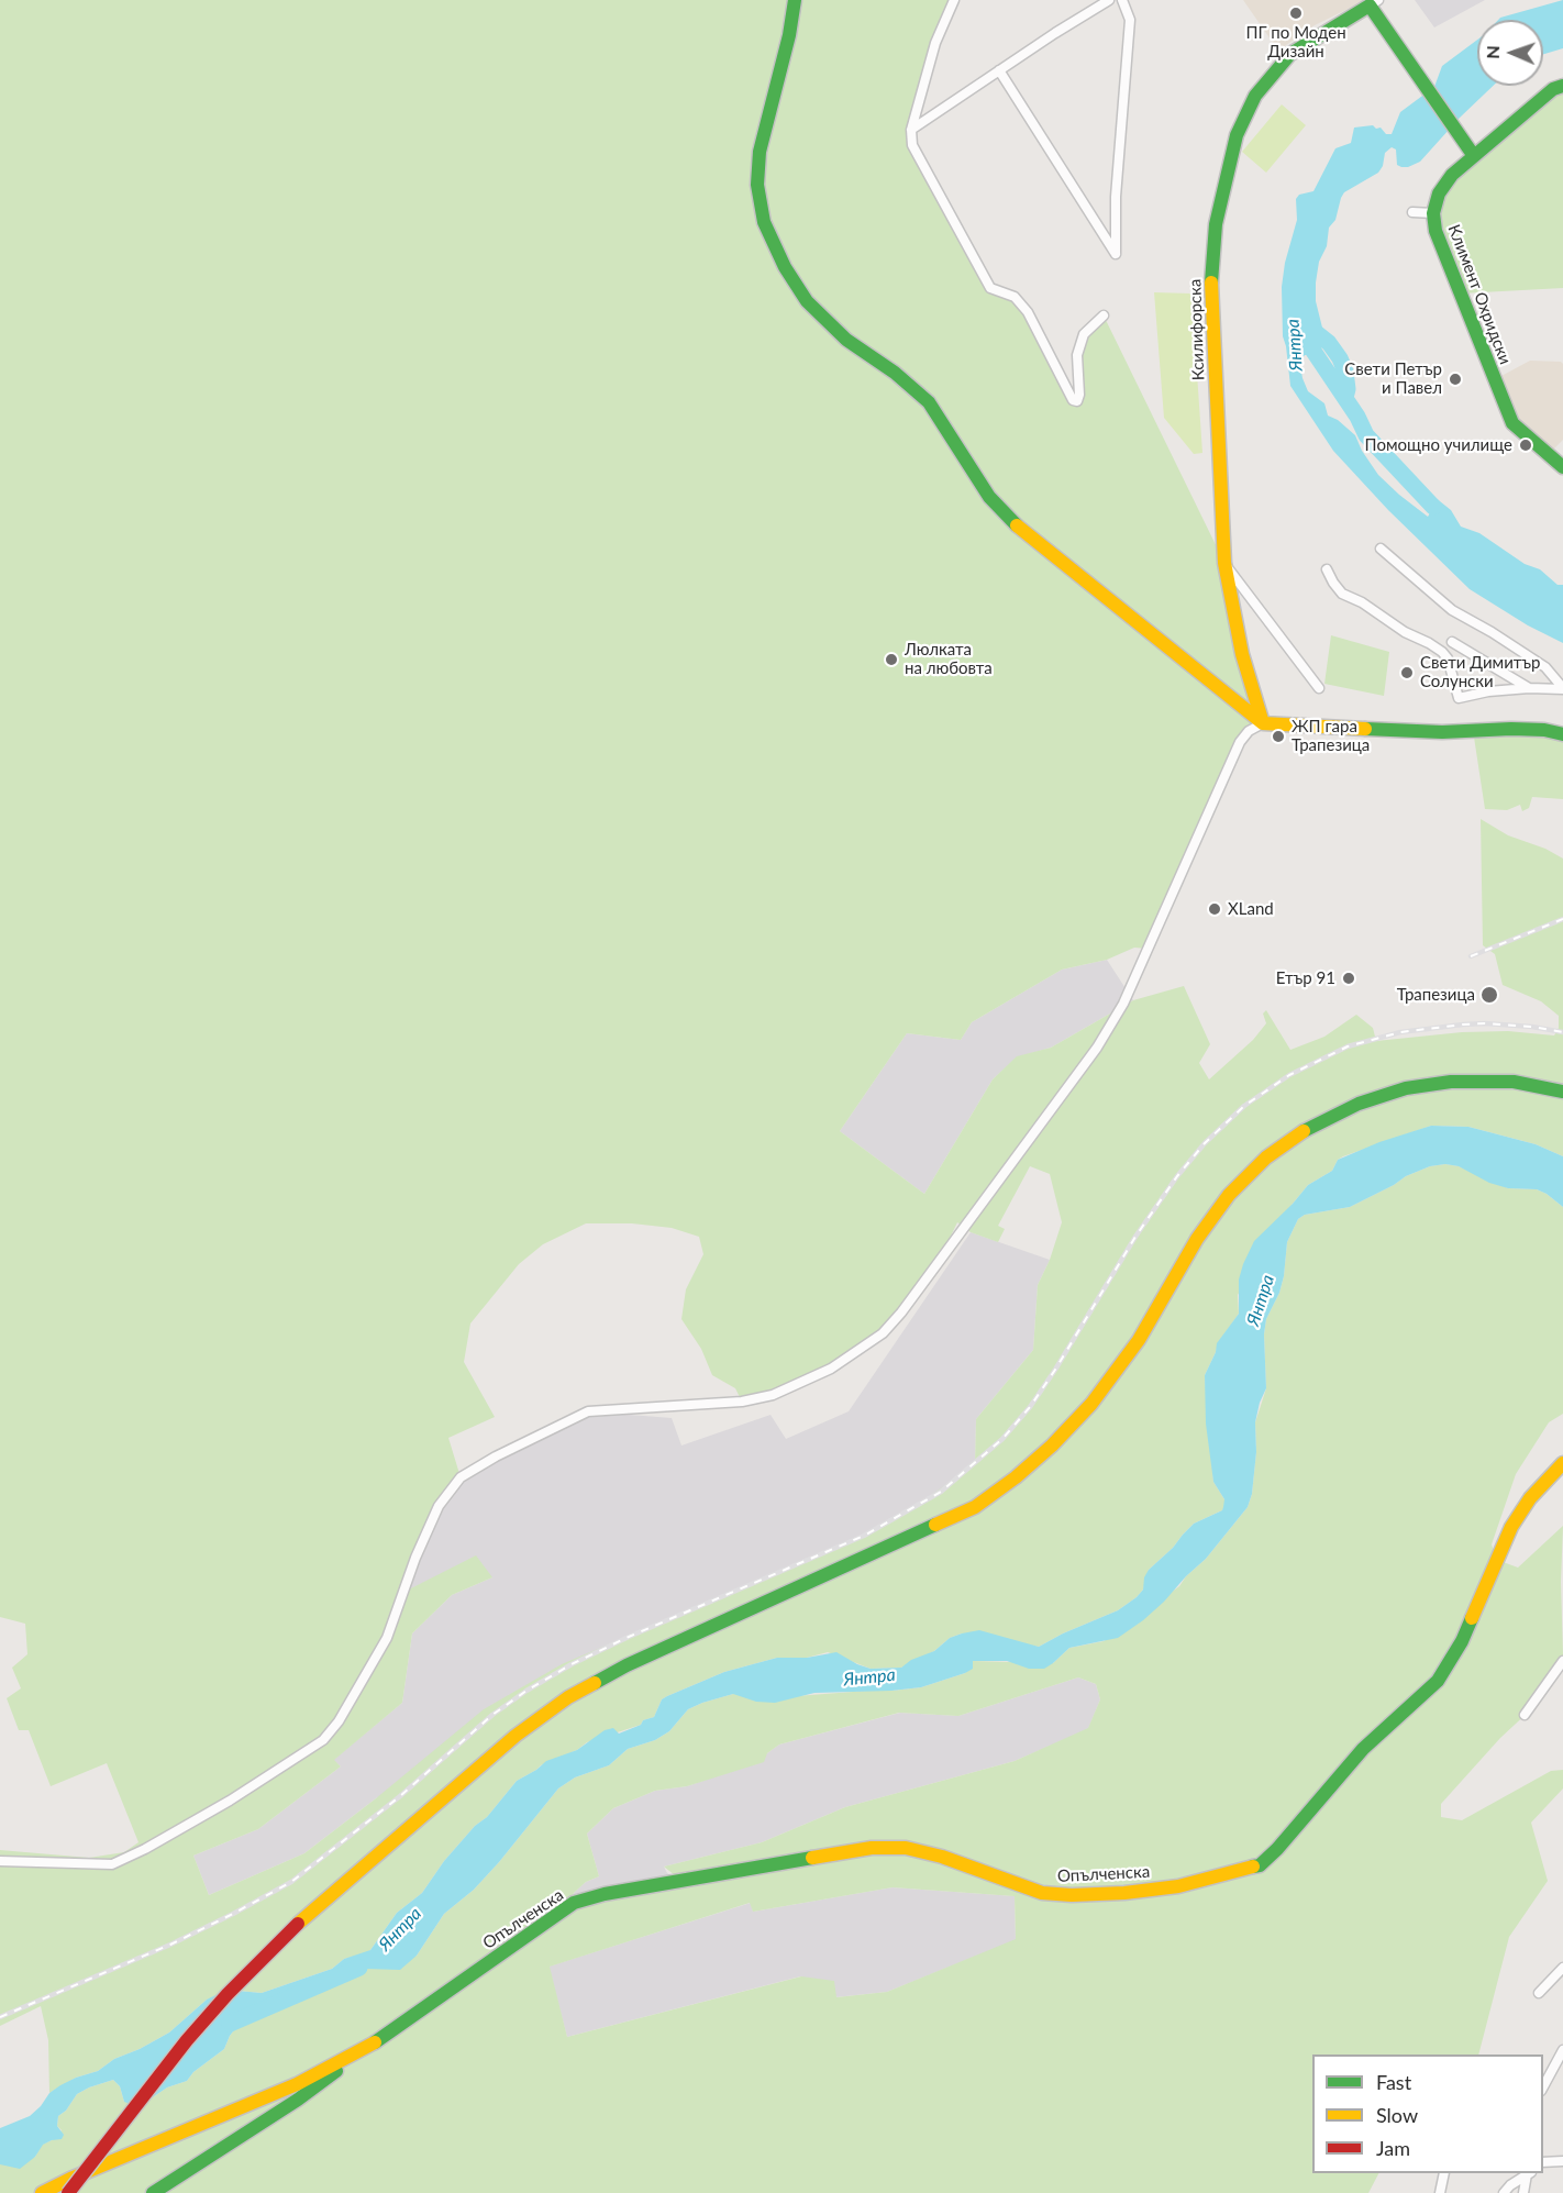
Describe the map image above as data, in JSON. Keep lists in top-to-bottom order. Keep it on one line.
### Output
{"streets":{"street":["Климент Охридски","Ксилифорска","Опълченска"]},"water":["Янтра"],"places":["ПГ по Моден Дизайн","Свети Петър и Павел","Помощно училище","Люлката на любовта","Свети Димитър Солунски","ЖП гара Трапезица","XLand","Етър 91","Трапезица"],"legend":["Fast","Slow","Jam"],"north":"left"}
